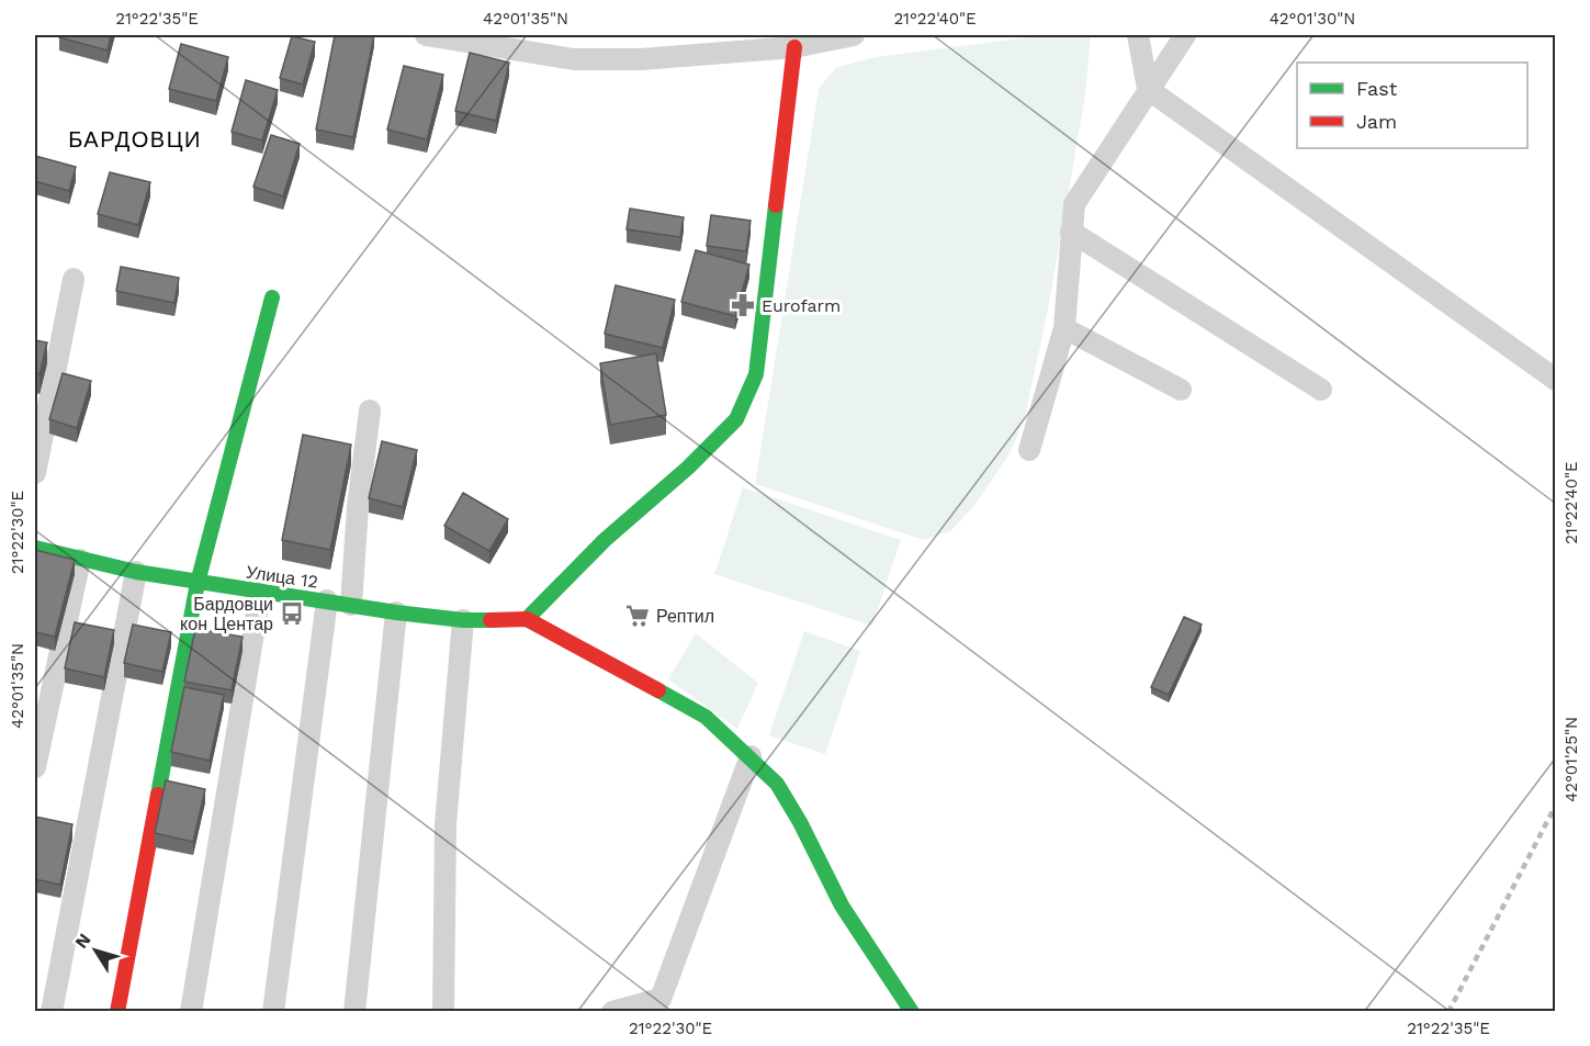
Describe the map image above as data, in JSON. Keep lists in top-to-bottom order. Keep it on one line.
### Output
{"streets":{"street":["Улица 12"]},"districts":["БАРДОВЦИ"],"places":{"pharmacy":["Eurofarm"],"bus stop":["Бардовци кон Центар"],"supermarket":["Рептил"]},"legend":["Fast","Jam"],"north":"top left","coordinates":["21°22'35\"E","42°01'35\"N","21°22'40\"E","42°01'30\"N","21°22'30\"E","42°01'25\"N"]}
